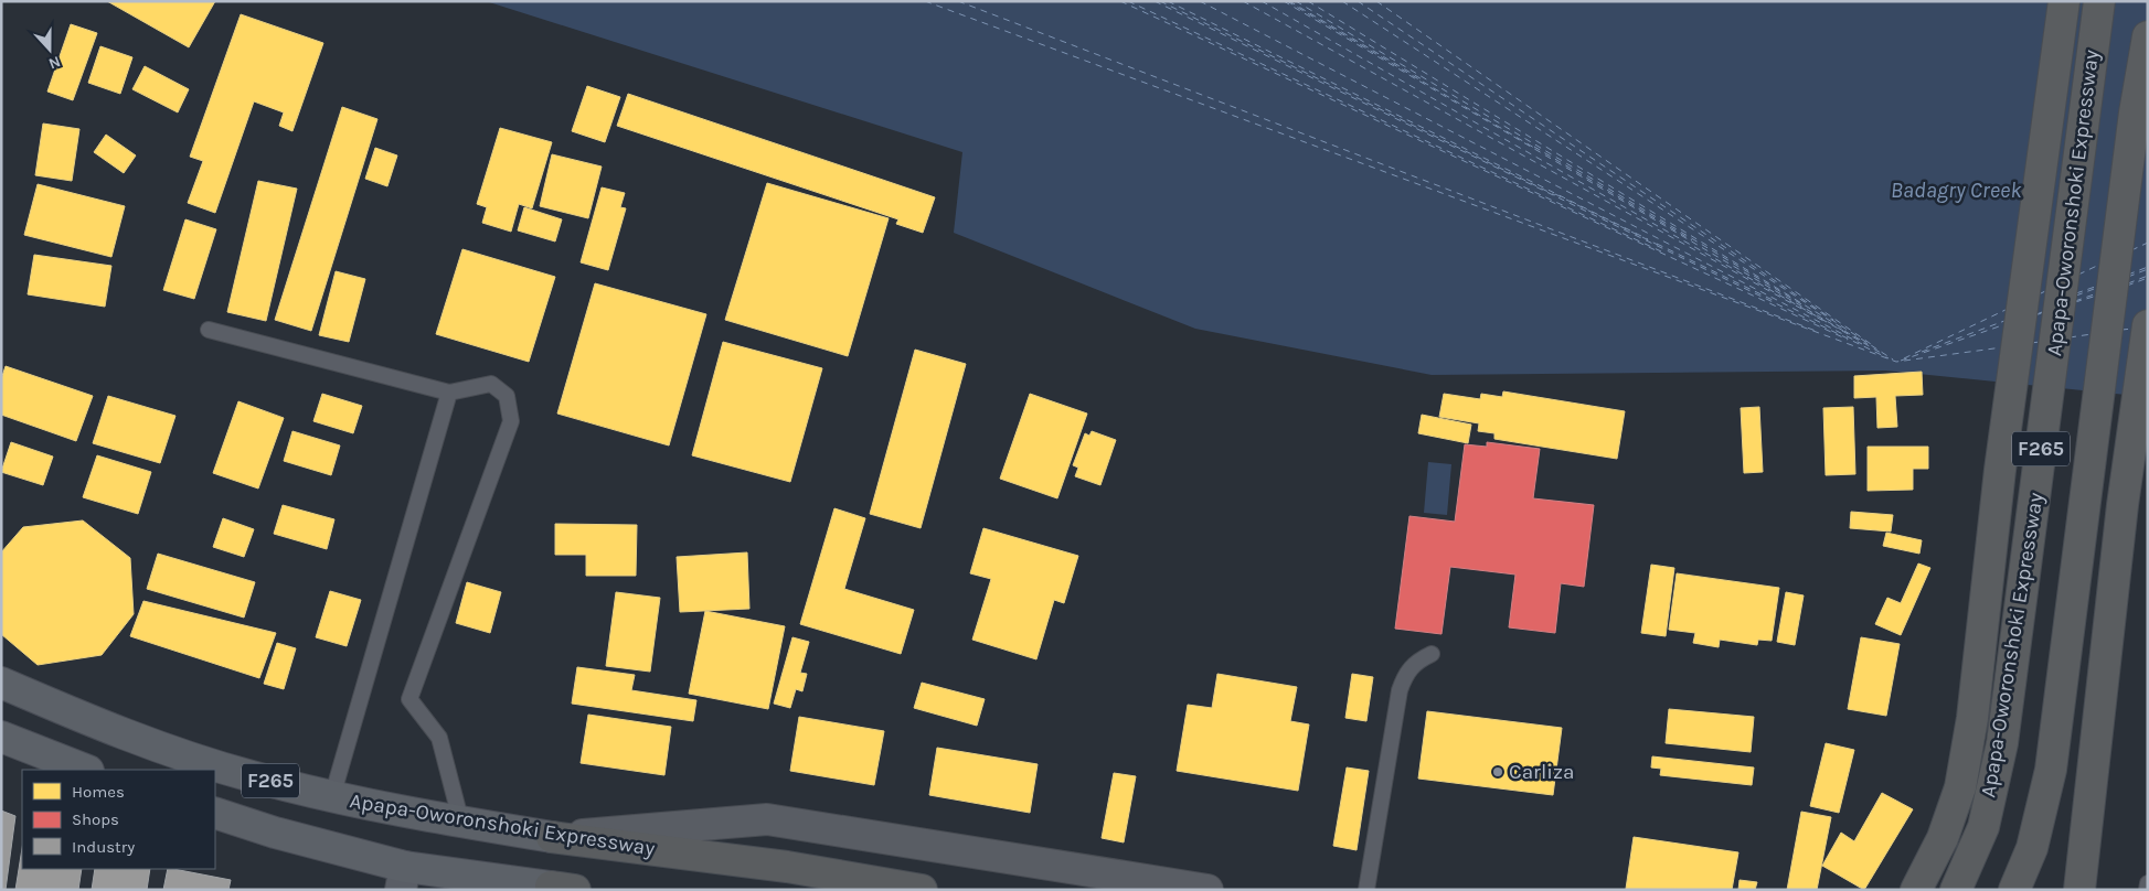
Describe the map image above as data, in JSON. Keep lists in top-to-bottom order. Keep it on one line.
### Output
{"streets":{"highway":["Apapa-Oworonshoki Expressway","F265"]},"water":["Badagry Creek"],"places":["Carliza"],"legend":["Homes","Shops","Industry"],"north":"bottom"}
